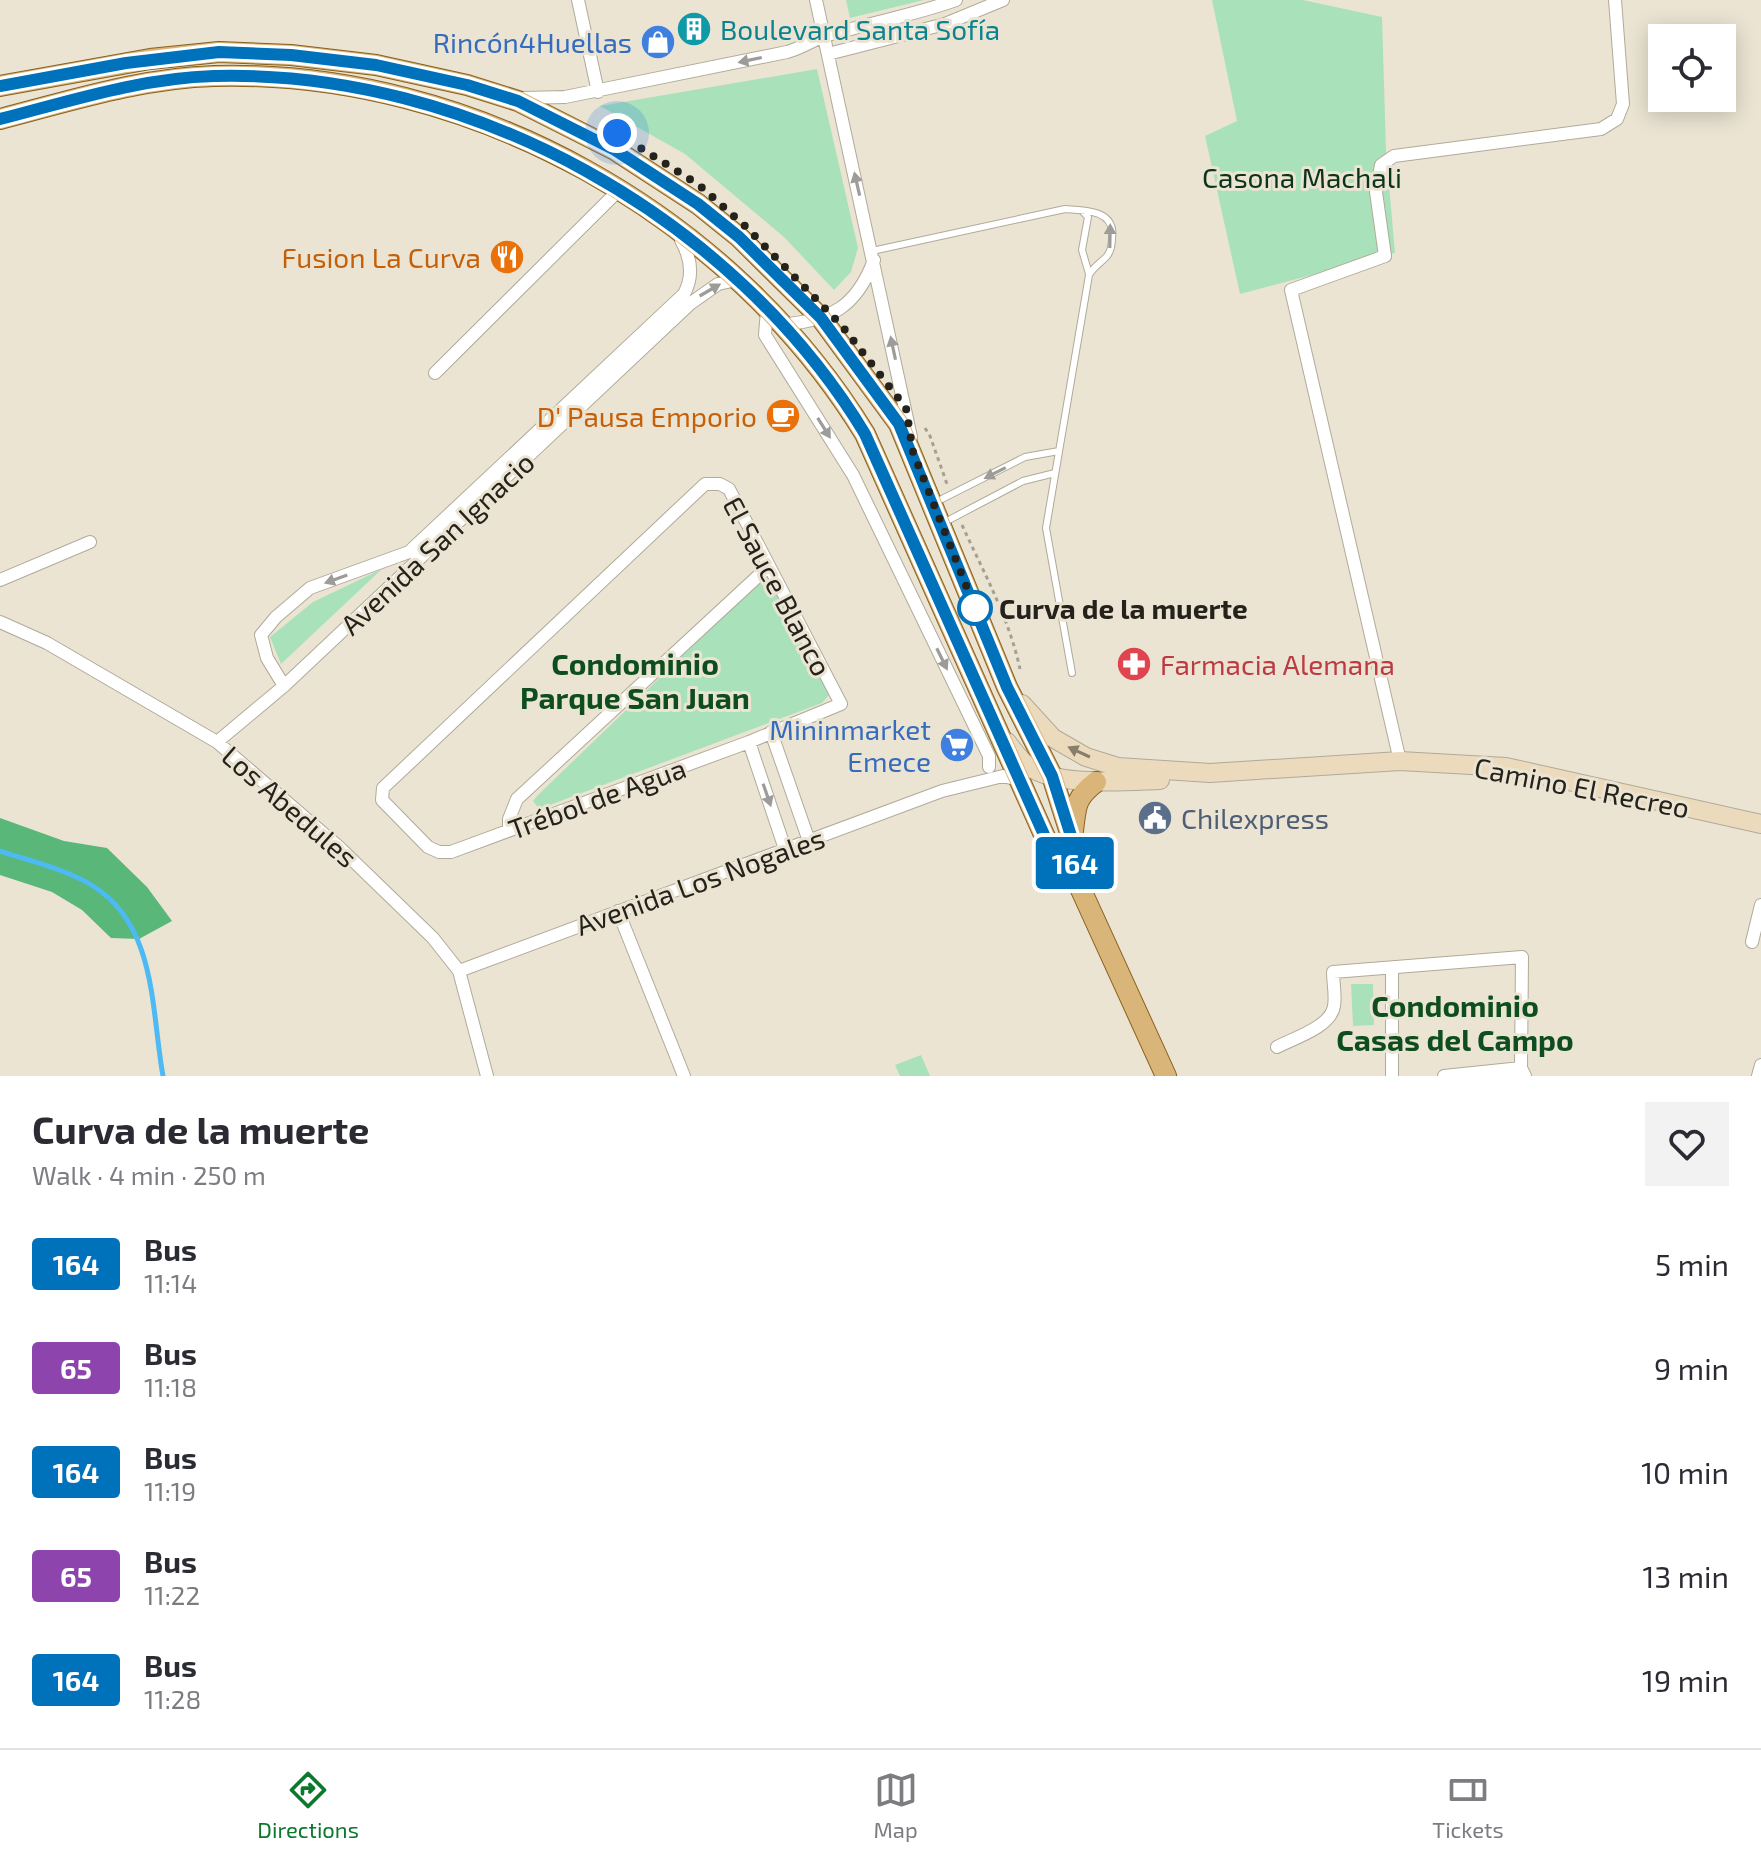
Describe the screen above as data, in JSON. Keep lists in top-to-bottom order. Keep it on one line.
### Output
{"streets":{"main road":["Camino El Recreo"],"street":["Avenida San Ignacio","El Sauce Blanco","Trébol de Agua","Los Abedules","Avenida Los Nogales"]},"crossings":[["Avenida San Ignacio","Los Abedules"],["El Sauce Blanco","Trébol de Agua"],["Los Abedules","Avenida Los Nogales"]],"districts":["Condominio Parque San Juan","Condominio Casas del Campo"],"parks":["Casona Machali"],"places":{"building":["Boulevard Santa Sofía"],"shop":["Rincón4Huellas"],"restaurant":["Fusion La Curva"],"cafe":["D' Pausa Emporio"],"other":["Curva de la muerte"],"pharmacy":["Farmacia Alemana"],"supermarket":["Mininmarket Emece"],"public building":["Chilexpress"]},"lines":["bus line 164"],"page":{"on_map":"164","heading":["Curva de la muerte","Walk · 4 min · 250 m"],"list":[{"mark":"164","name":"Bus","note":"11:14","value":"5 min"},{"mark":"65","name":"Bus","note":"11:18","value":"9 min"},{"mark":"164","name":"Bus","note":"11:19","value":"10 min"},{"mark":"65","name":"Bus","note":"11:22","value":"13 min"},{"mark":"164","name":"Bus","note":"11:28","value":"19 min"}],"tabs":["Directions","Map","Tickets"]}}
